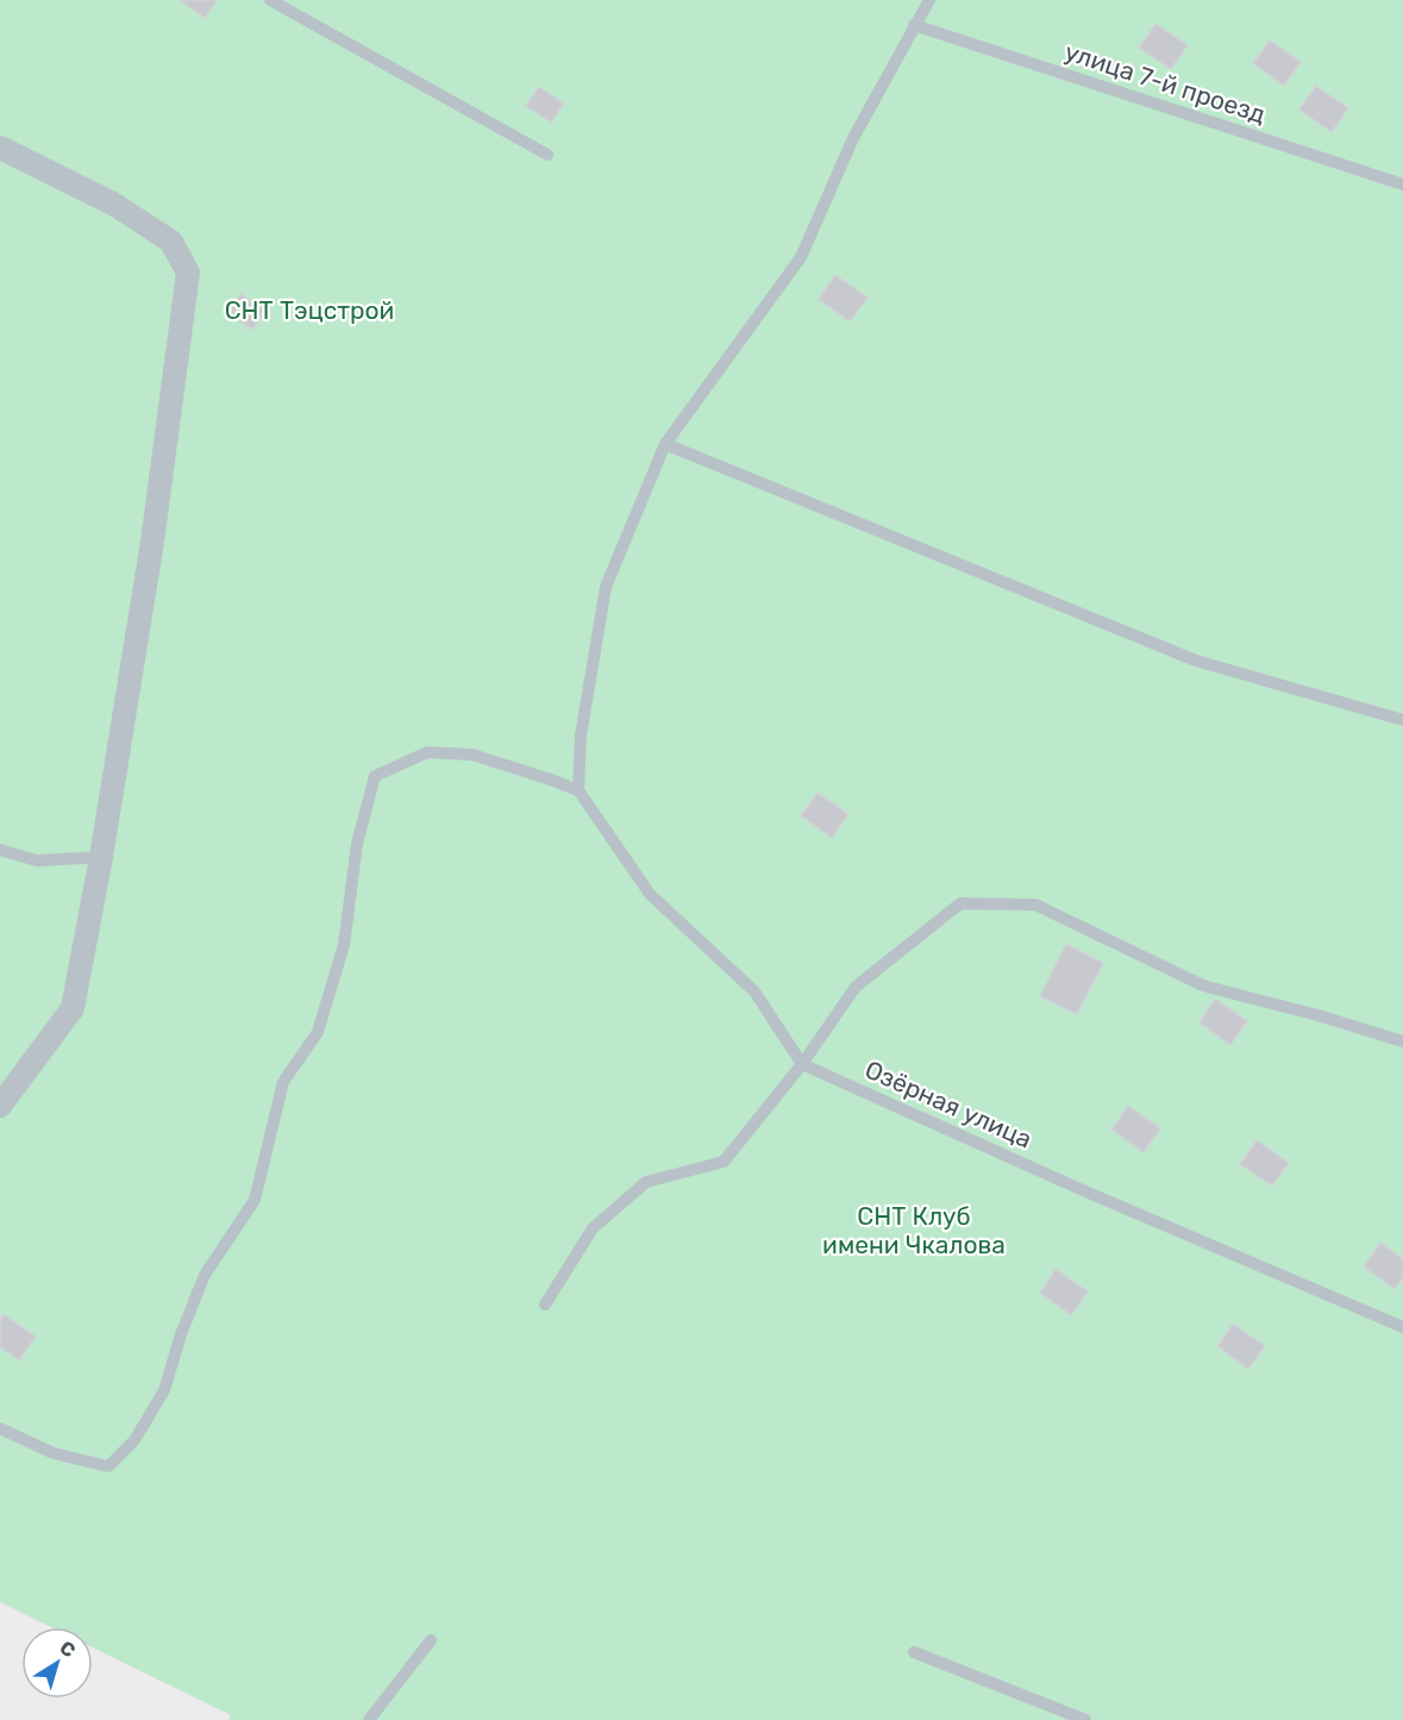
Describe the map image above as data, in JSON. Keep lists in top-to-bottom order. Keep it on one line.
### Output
{"streets":{"lane":["улица 7-й проезд","Озёрная улица"]},"parks":["СНТ Тэцстрой","СНТ Клуб имени Чкалова"],"north":"top right"}
